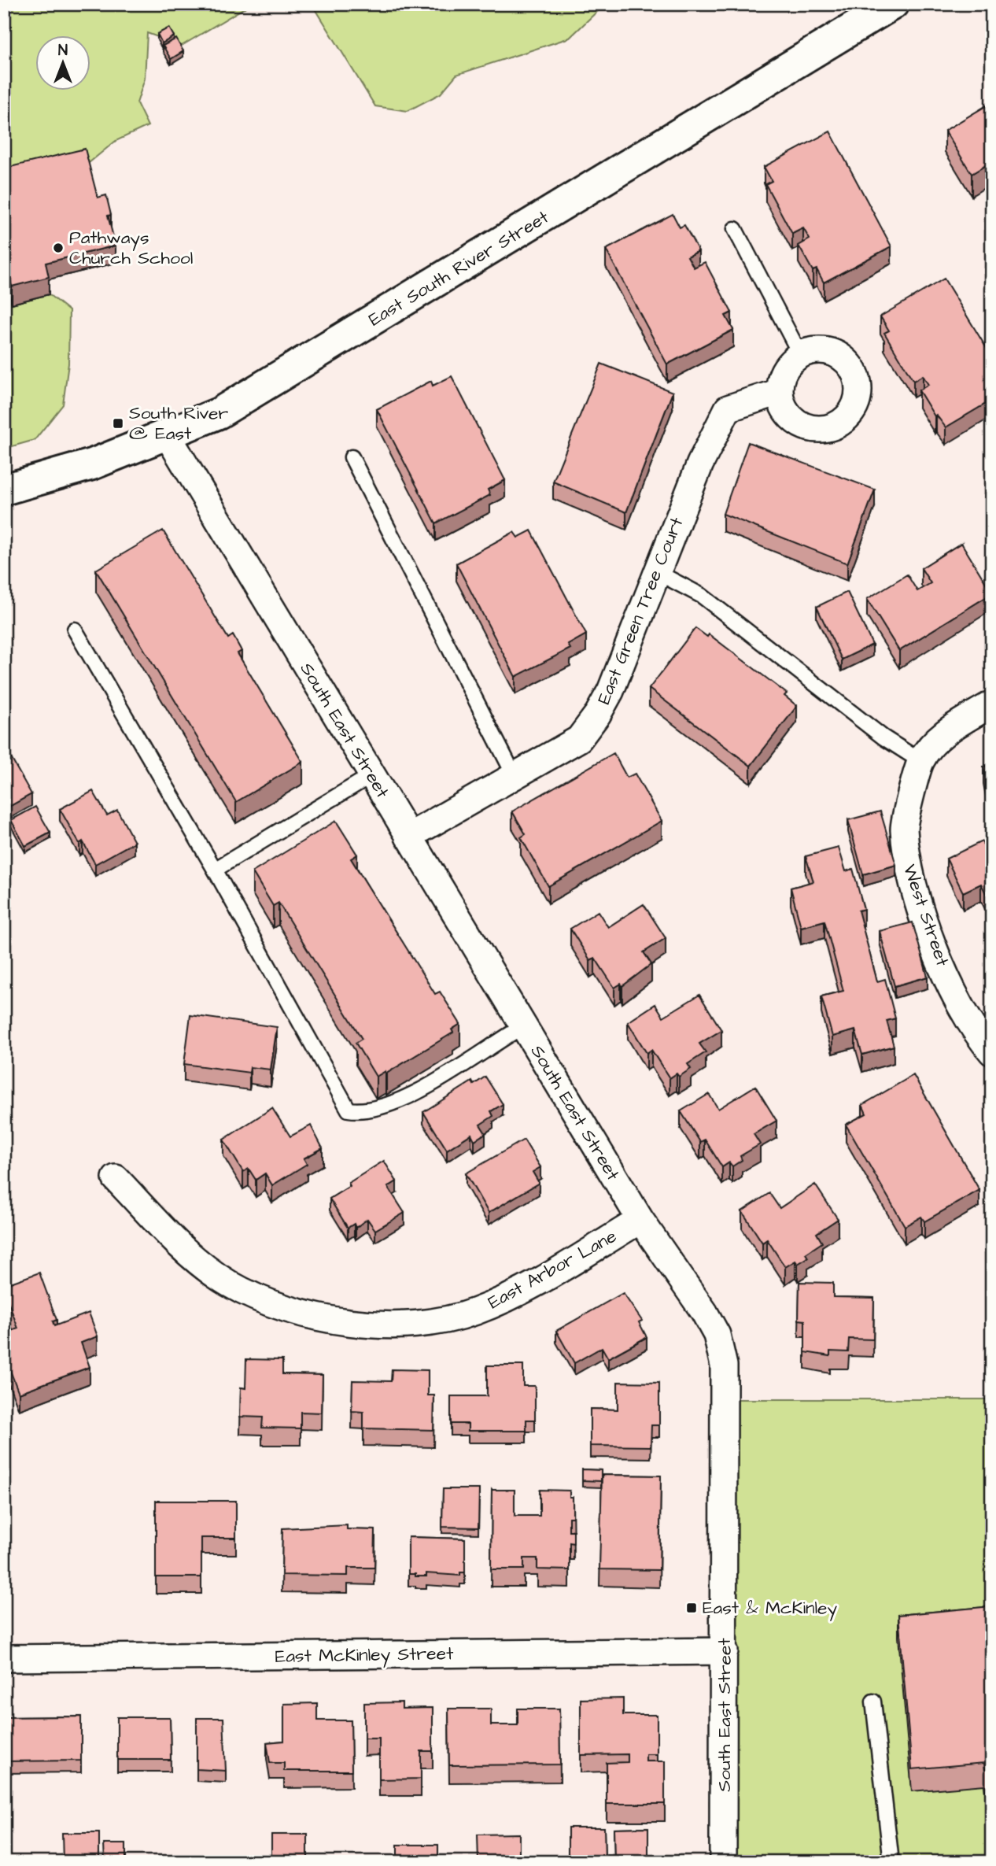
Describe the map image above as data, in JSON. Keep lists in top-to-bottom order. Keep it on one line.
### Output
{"streets":{"street":["East South River Street","East Green Tree Court","South East Street","West Street","East Arbor Lane","East McKinley Street"]},"crossings":[["East South River Street","South East Street"],["East Green Tree Court","South East Street"],["South East Street","East Arbor Lane"],["South East Street","East McKinley Street"]],"places":{"other":["Pathways Church School"],"transit":["South River @ East","East & McKinley"]},"north":"top"}
